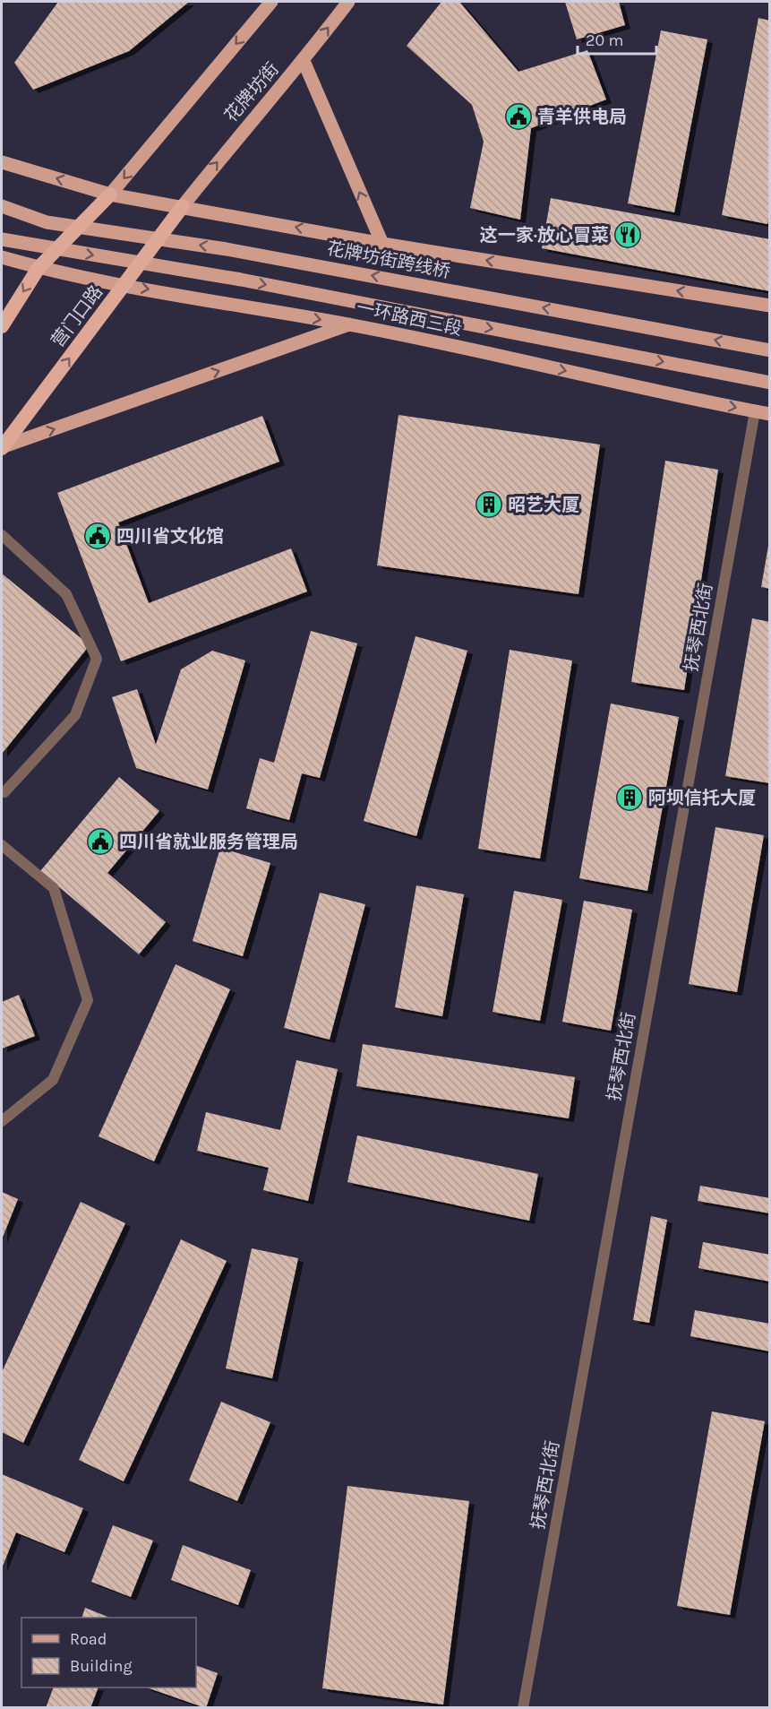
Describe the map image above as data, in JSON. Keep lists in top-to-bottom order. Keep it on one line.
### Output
{"streets":{"highway":["营门口路"],"main road":["花牌坊街","花牌坊街跨线桥","一环路西三段"],"street":["抚琴西北街"]},"crossings":[["花牌坊街","营门口路"],["营门口路","一环路西三段"],["一环路西三段","抚琴西北街"]],"places":{"public building":["青羊供电局","四川省文化馆","四川省就业服务管理局"],"restaurant":["这一家·放心冒菜"],"building":["昭艺大厦","阿坝信托大厦"]},"legend":["Road","Building"],"scale_bar":"20 m"}
